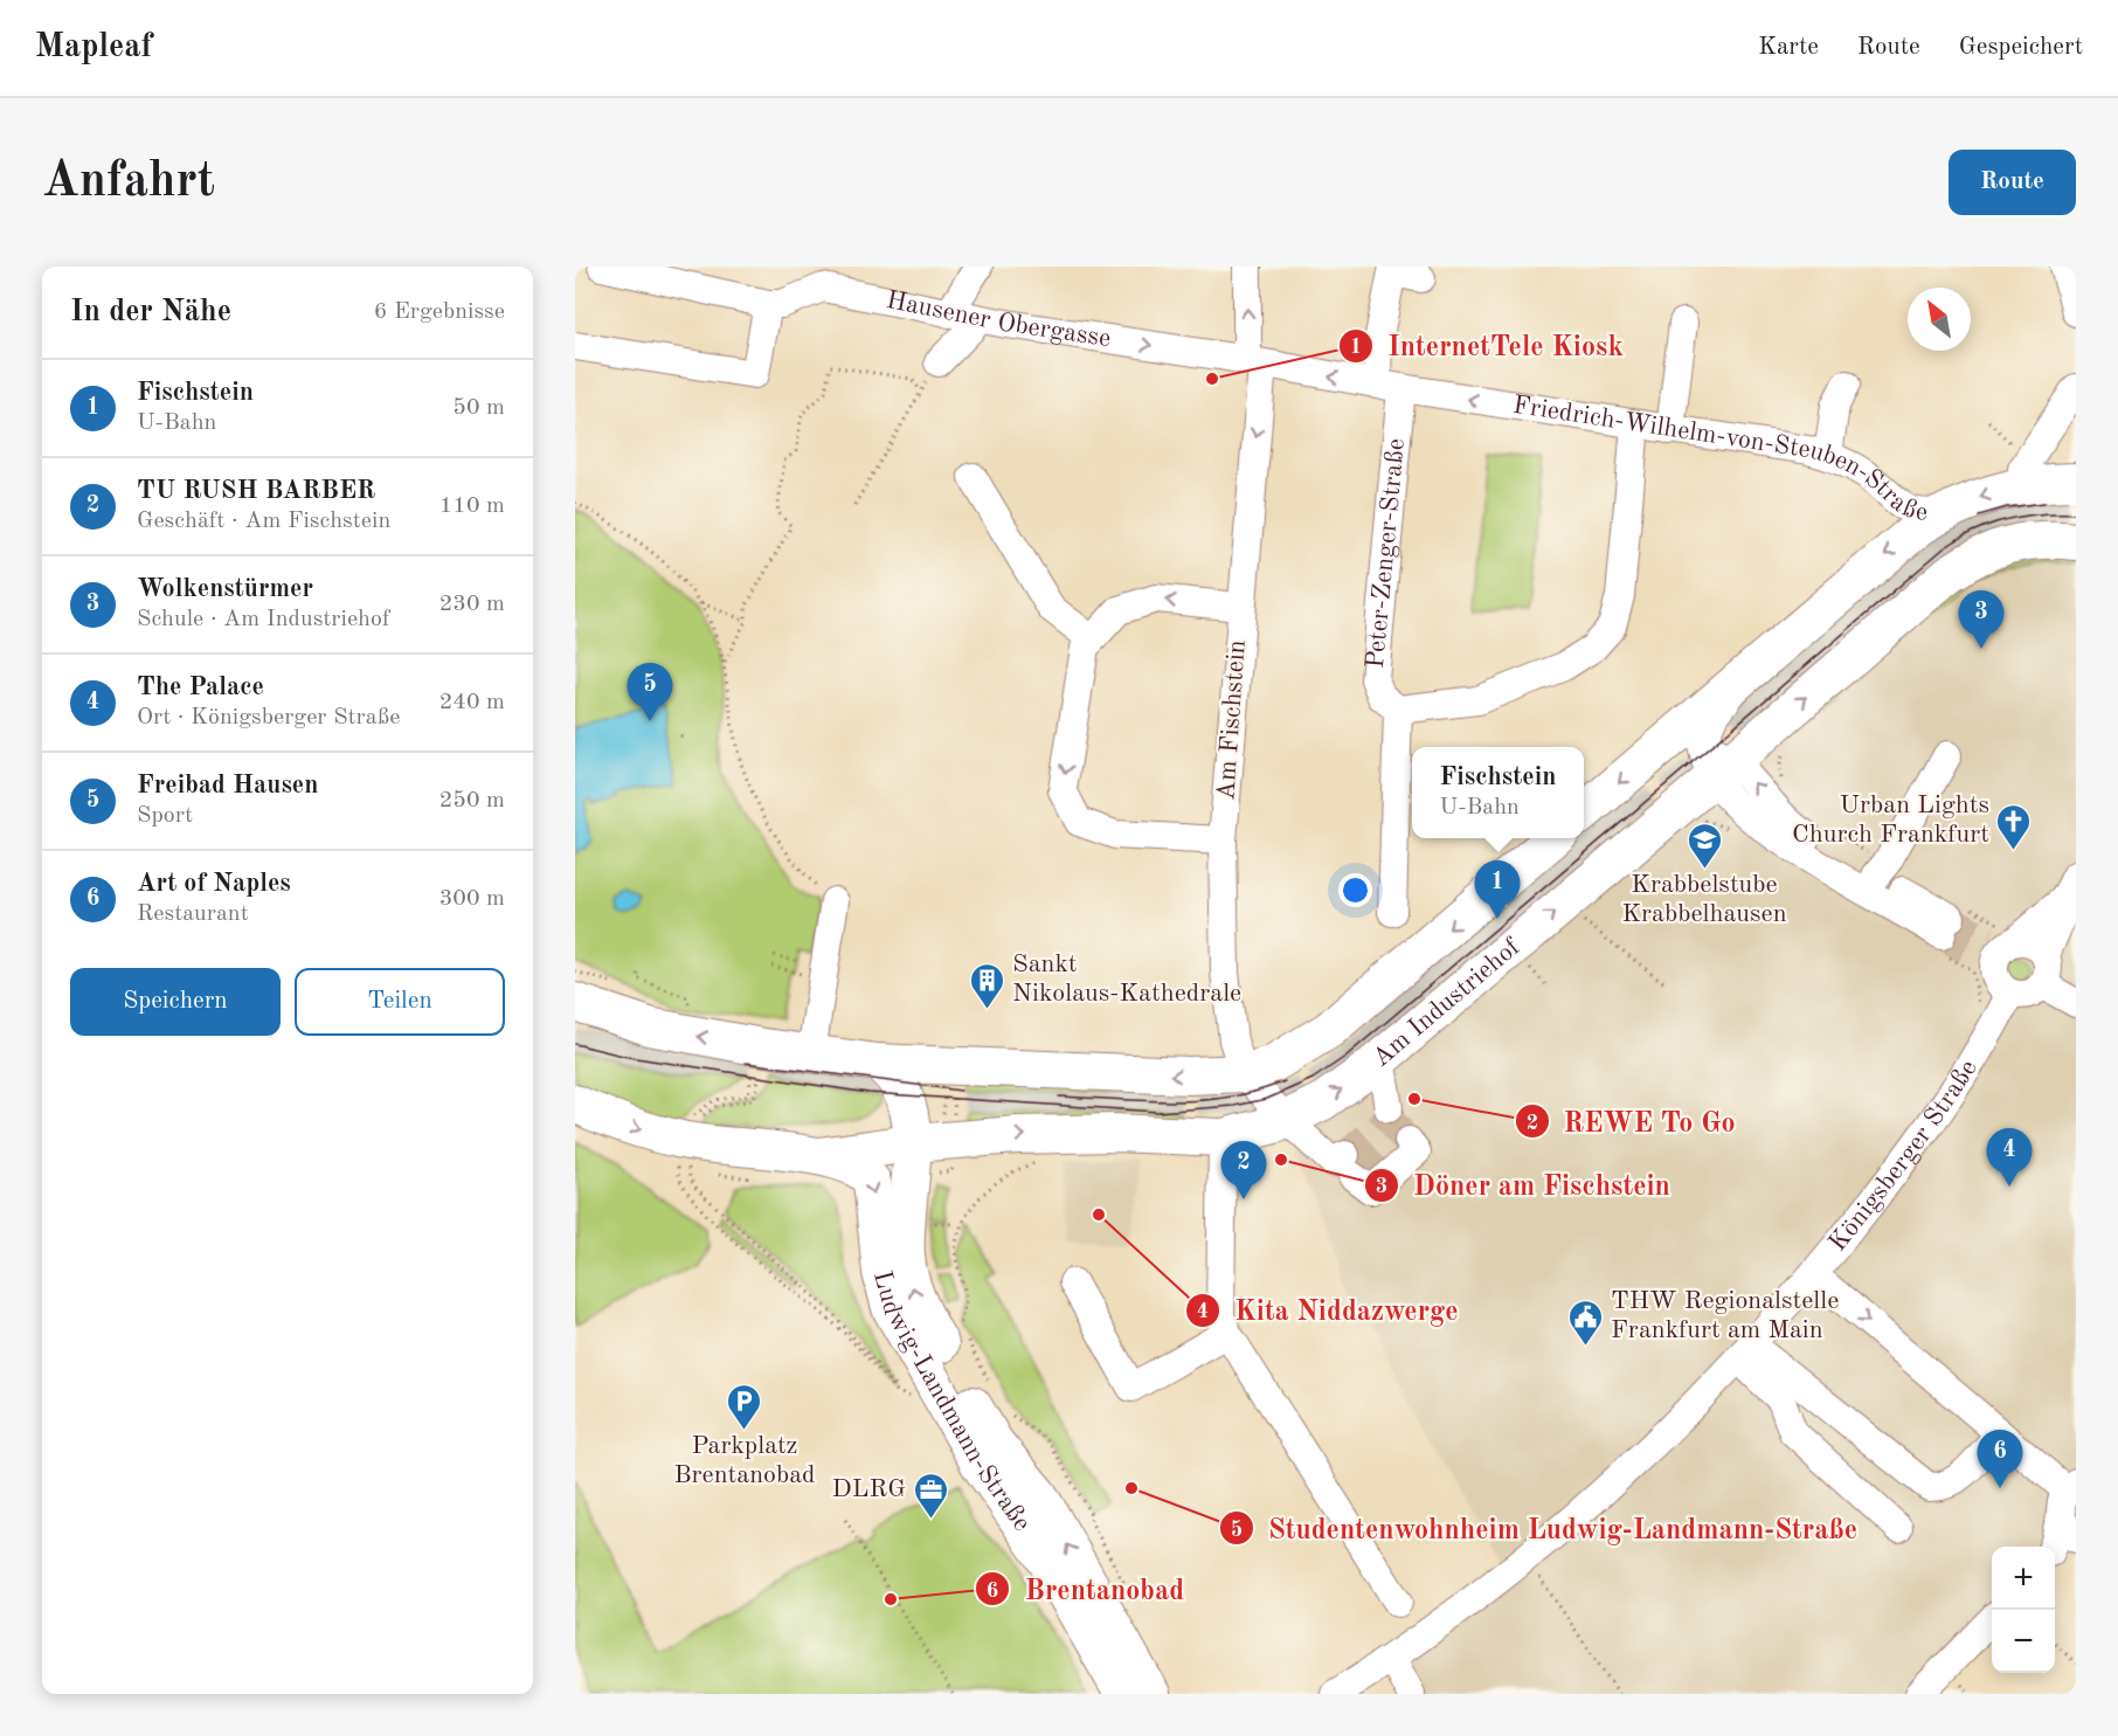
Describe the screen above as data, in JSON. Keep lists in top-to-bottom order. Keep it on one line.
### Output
{"streets":{"main road":["Friedrich-Wilhelm-von-Steuben-Straße","Am Industriehof","Ludwig-Landmann-Straße"],"street":["Hausener Obergasse","Peter-Zenger-Straße","Am Fischstein","Königsberger Straße"]},"crossings":[["Hausener Obergasse","Friedrich-Wilhelm-von-Steuben-Straße"],["Hausener Obergasse","Peter-Zenger-Straße"],["Hausener Obergasse","Am Fischstein"],["Friedrich-Wilhelm-von-Steuben-Straße","Peter-Zenger-Straße"],["Am Fischstein","Am Industriehof"],["Am Industriehof","Ludwig-Landmann-Straße"]],"one_way":["Friedrich-Wilhelm-von-Steuben-Straße"],"places":{"other":["InternetTele Kiosk","REWE To Go","Döner am Fischstein","Kita Niddazwerge","Studentenwohnheim Ludwig-Landmann-Straße","Brentanobad"],"church":["Urban Lights Church Frankfurt"],"school or university":["Krabbelstube Krabbelhausen"],"building":["Sankt Nikolaus-Kathedrale"],"public building":["THW Regionalstelle Frankfurt am Main"],"parking":["Parkplatz Brentanobad"],"office":["DLRG"]},"north":"top left","page":{"header":"Mapleaf","nav":["Karte","Route","Gespeichert"],"buttons":["Route",["Speichern","Teilen"]],"title":"Anfahrt","heading":["In der Nähe","6 Ergebnisse"],"list":[{"mark":"1","name":"Fischstein","note":"U-Bahn","value":"50 m"},{"mark":"2","name":"TU RUSH BARBER","note":"Geschäft · Am Fischstein","value":"110 m"},{"mark":"3","name":"Wolkenstürmer","note":"Schule · Am Industriehof","value":"230 m"},{"mark":"4","name":"The Palace","note":"Ort · Königsberger Straße","value":"240 m"},{"mark":"5","name":"Freibad Hausen","note":"Sport","value":"250 m"},{"mark":"6","name":"Art of Naples","note":"Restaurant","value":"300 m"}],"pins":["3","5","1","4","2","6"],"popup":["Fischstein","U-Bahn"],"map_buttons":["+","−"]}}
